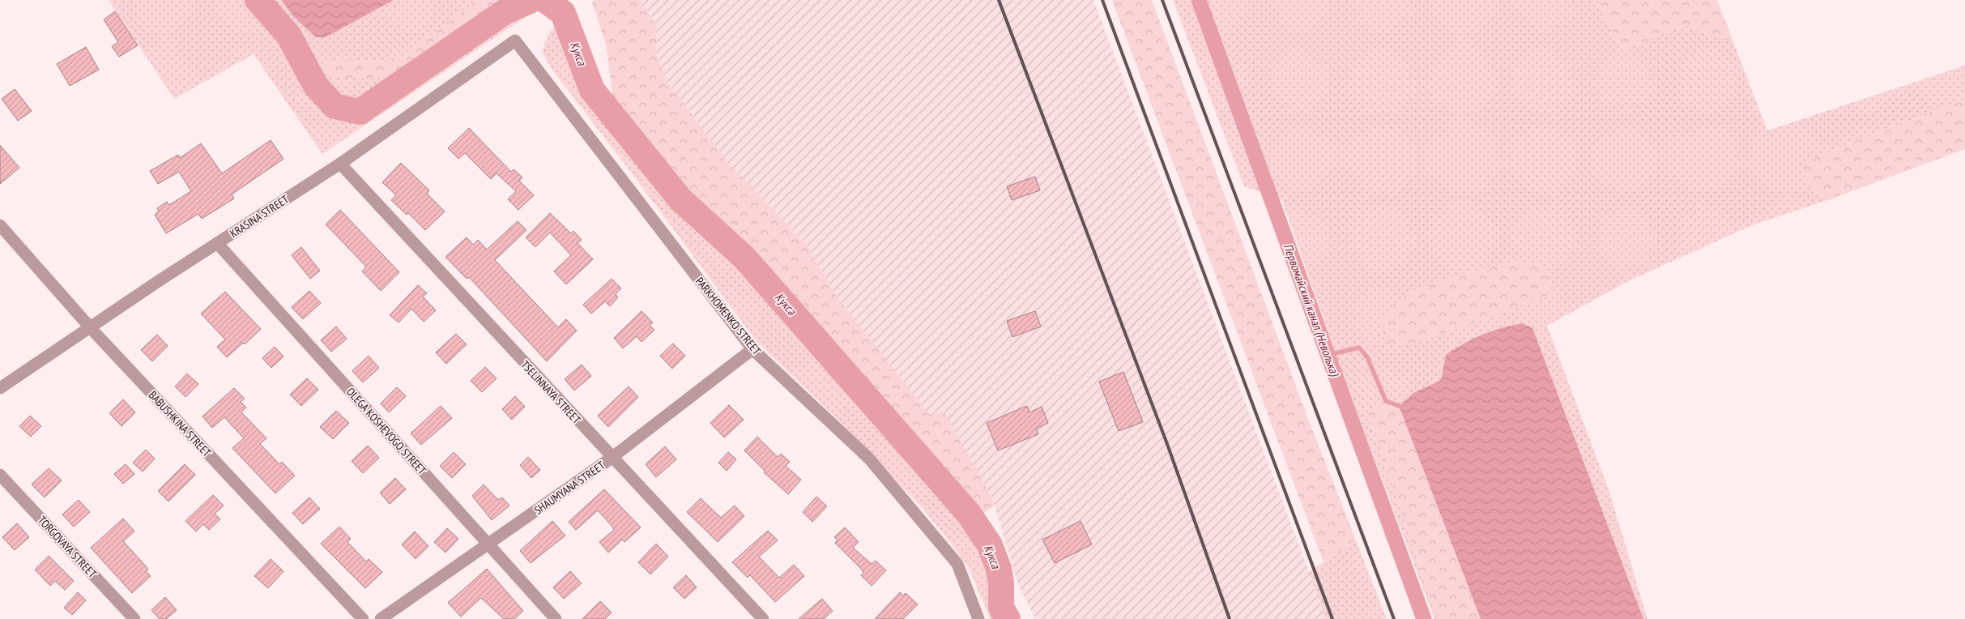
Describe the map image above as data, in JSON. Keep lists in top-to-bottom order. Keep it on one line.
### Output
{"streets":{"street":["KRASINA STREET","PARKHOMENKO STREET","TSELINNAYA STREET","BABUSHKINA STREET","OLEGA KOSHEVOGO STREET","SHAUMYANA STREET","TORGOVAYA STREET"]},"crossings":[["KRASINA STREET","PARKHOMENKO STREET"],["KRASINA STREET","TSELINNAYA STREET"],["KRASINA STREET","BABUSHKINA STREET"],["KRASINA STREET","OLEGA KOSHEVOGO STREET"],["PARKHOMENKO STREET","SHAUMYANA STREET"],["TSELINNAYA STREET","SHAUMYANA STREET"],["OLEGA KOSHEVOGO STREET","SHAUMYANA STREET"]],"water":["Кукса","Первомайский канал (Неволька)"]}
